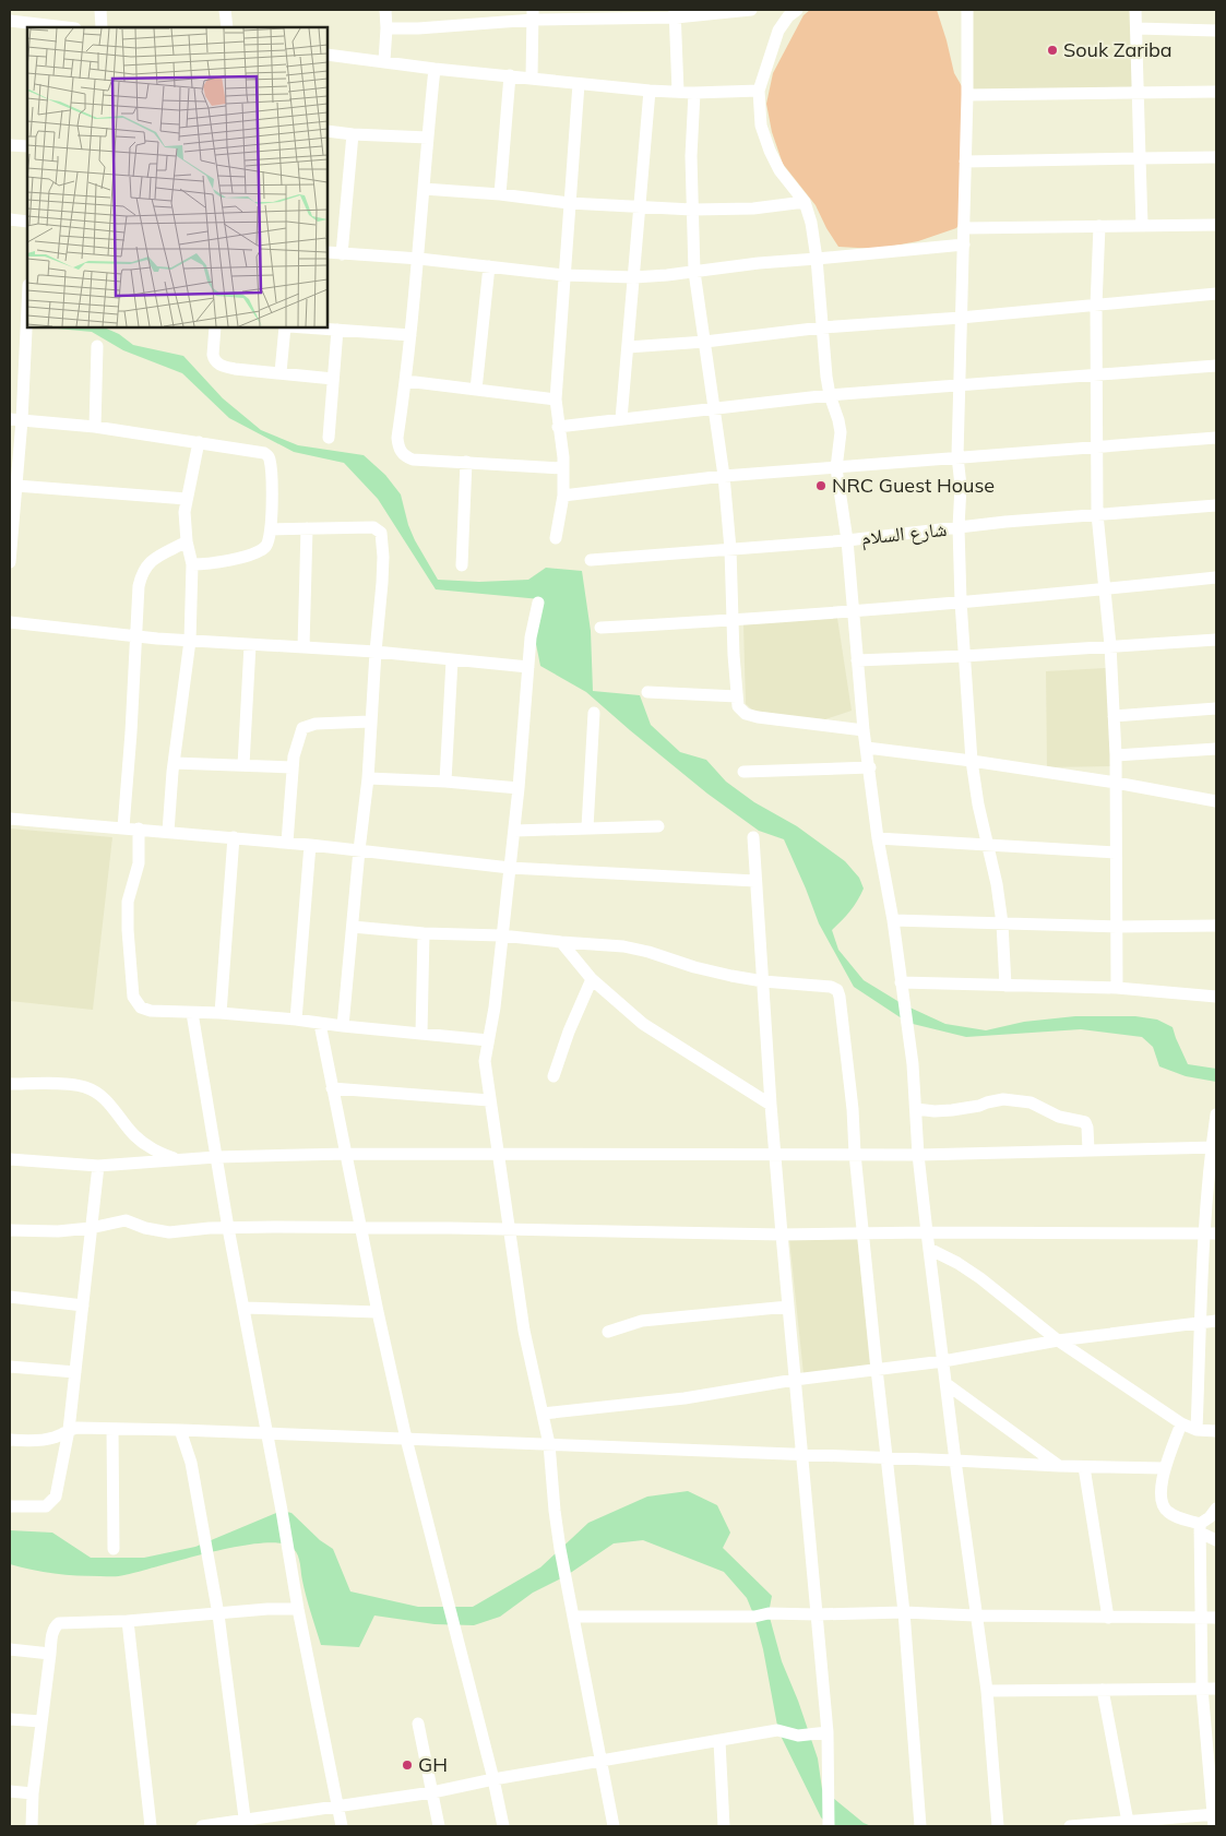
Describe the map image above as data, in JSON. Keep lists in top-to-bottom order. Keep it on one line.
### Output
{"streets":{"street":["شارع السلام"]},"places":["Souk Zariba","NRC Guest House","GH"]}
